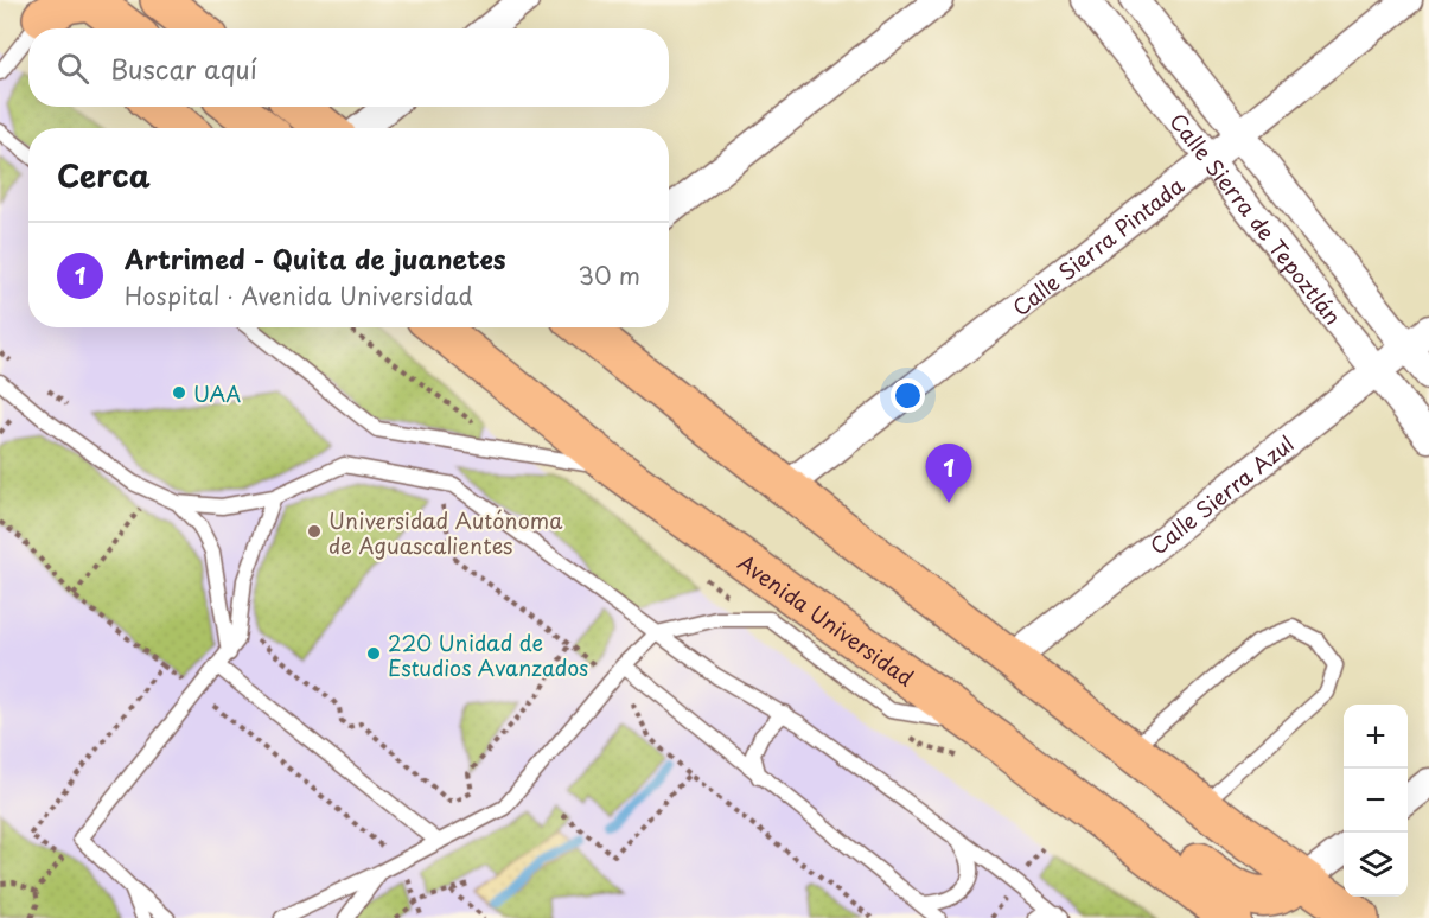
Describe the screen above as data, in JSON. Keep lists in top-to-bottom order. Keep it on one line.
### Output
{"streets":{"main road":["Avenida Universidad"],"street":["Calle Sierra de Tepoztlán","Calle Sierra Pintada","Calle Sierra Azul"]},"crossings":[["Calle Sierra de Tepoztlán","Calle Sierra Pintada"],["Calle Sierra de Tepoztlán","Calle Sierra Azul"]],"places":["UAA","Universidad Autónoma de Aguascalientes","220 Unidad de Estudios Avanzados"],"page":{"search":"Buscar aquí","heading":"Cerca","list":[{"mark":"1","name":"Artrimed - Quita de juanetes","note":"Hospital · Avenida Universidad","value":"30 m"}],"pins":"1","map_buttons":["+","−"]}}
